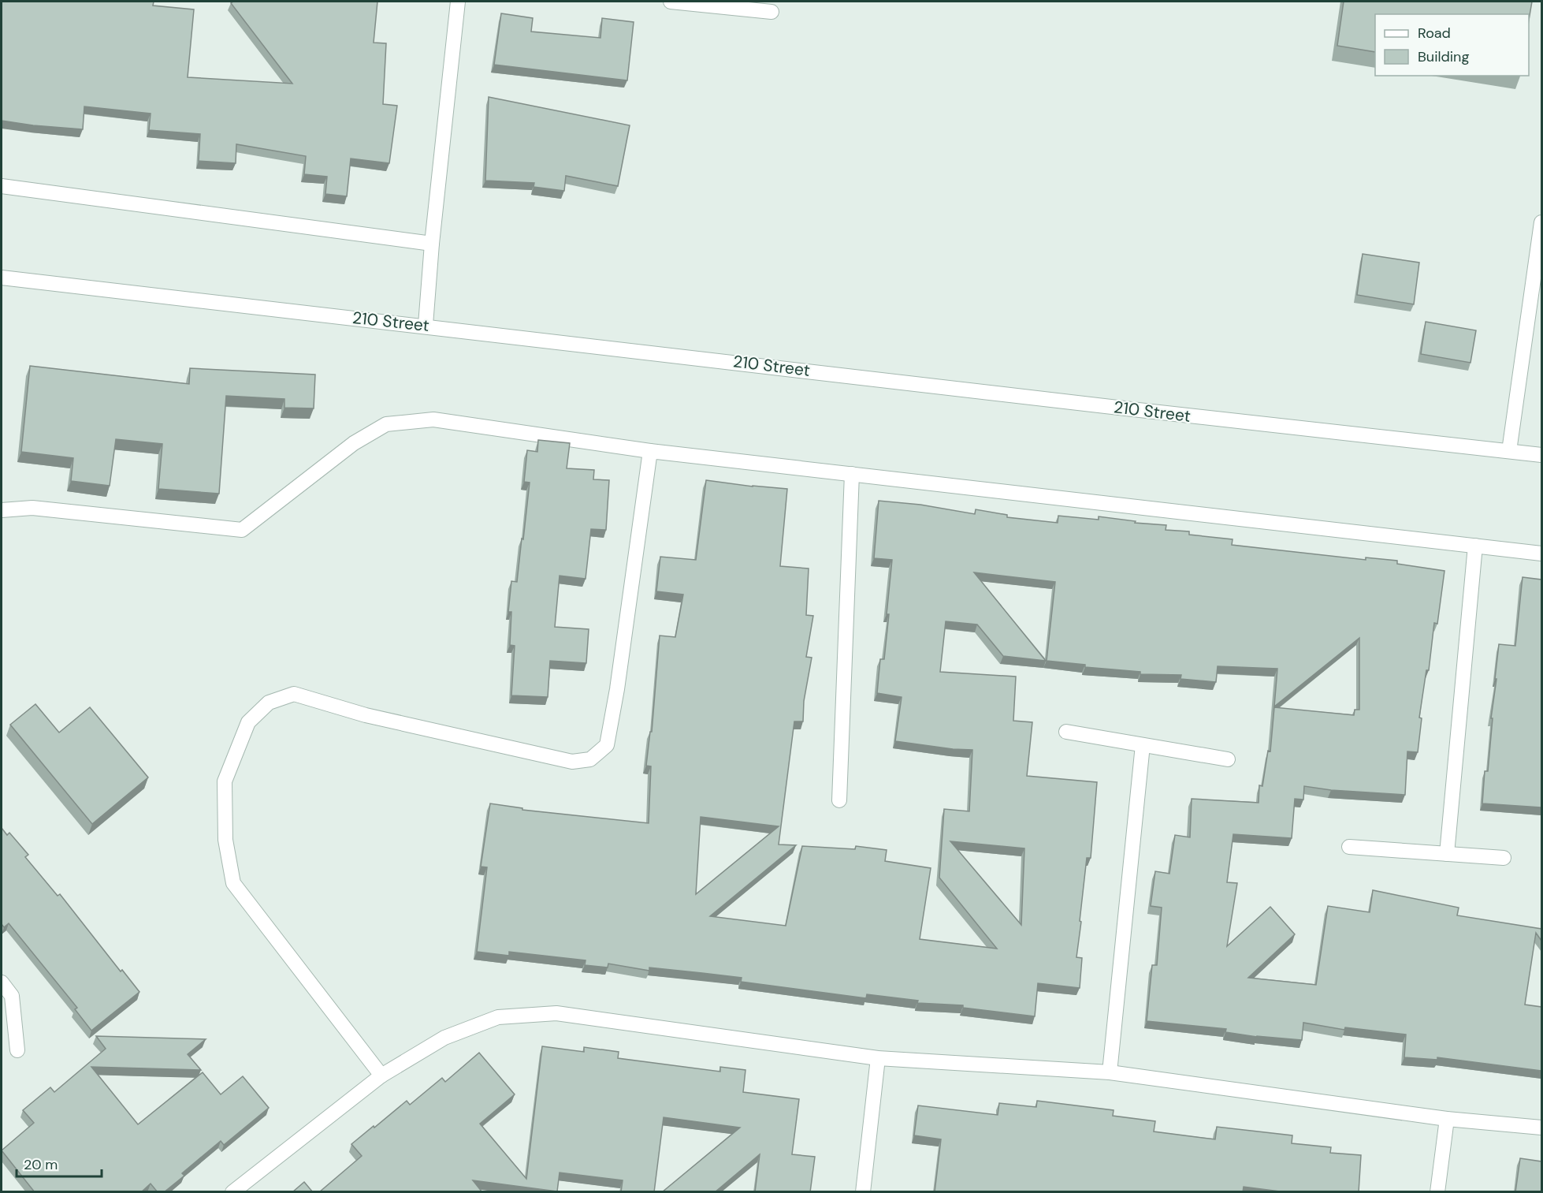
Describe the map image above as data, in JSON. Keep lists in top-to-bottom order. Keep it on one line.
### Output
{"streets":{"street":["210 Street"]},"legend":["Road","Building"],"scale_bar":"20 m"}
